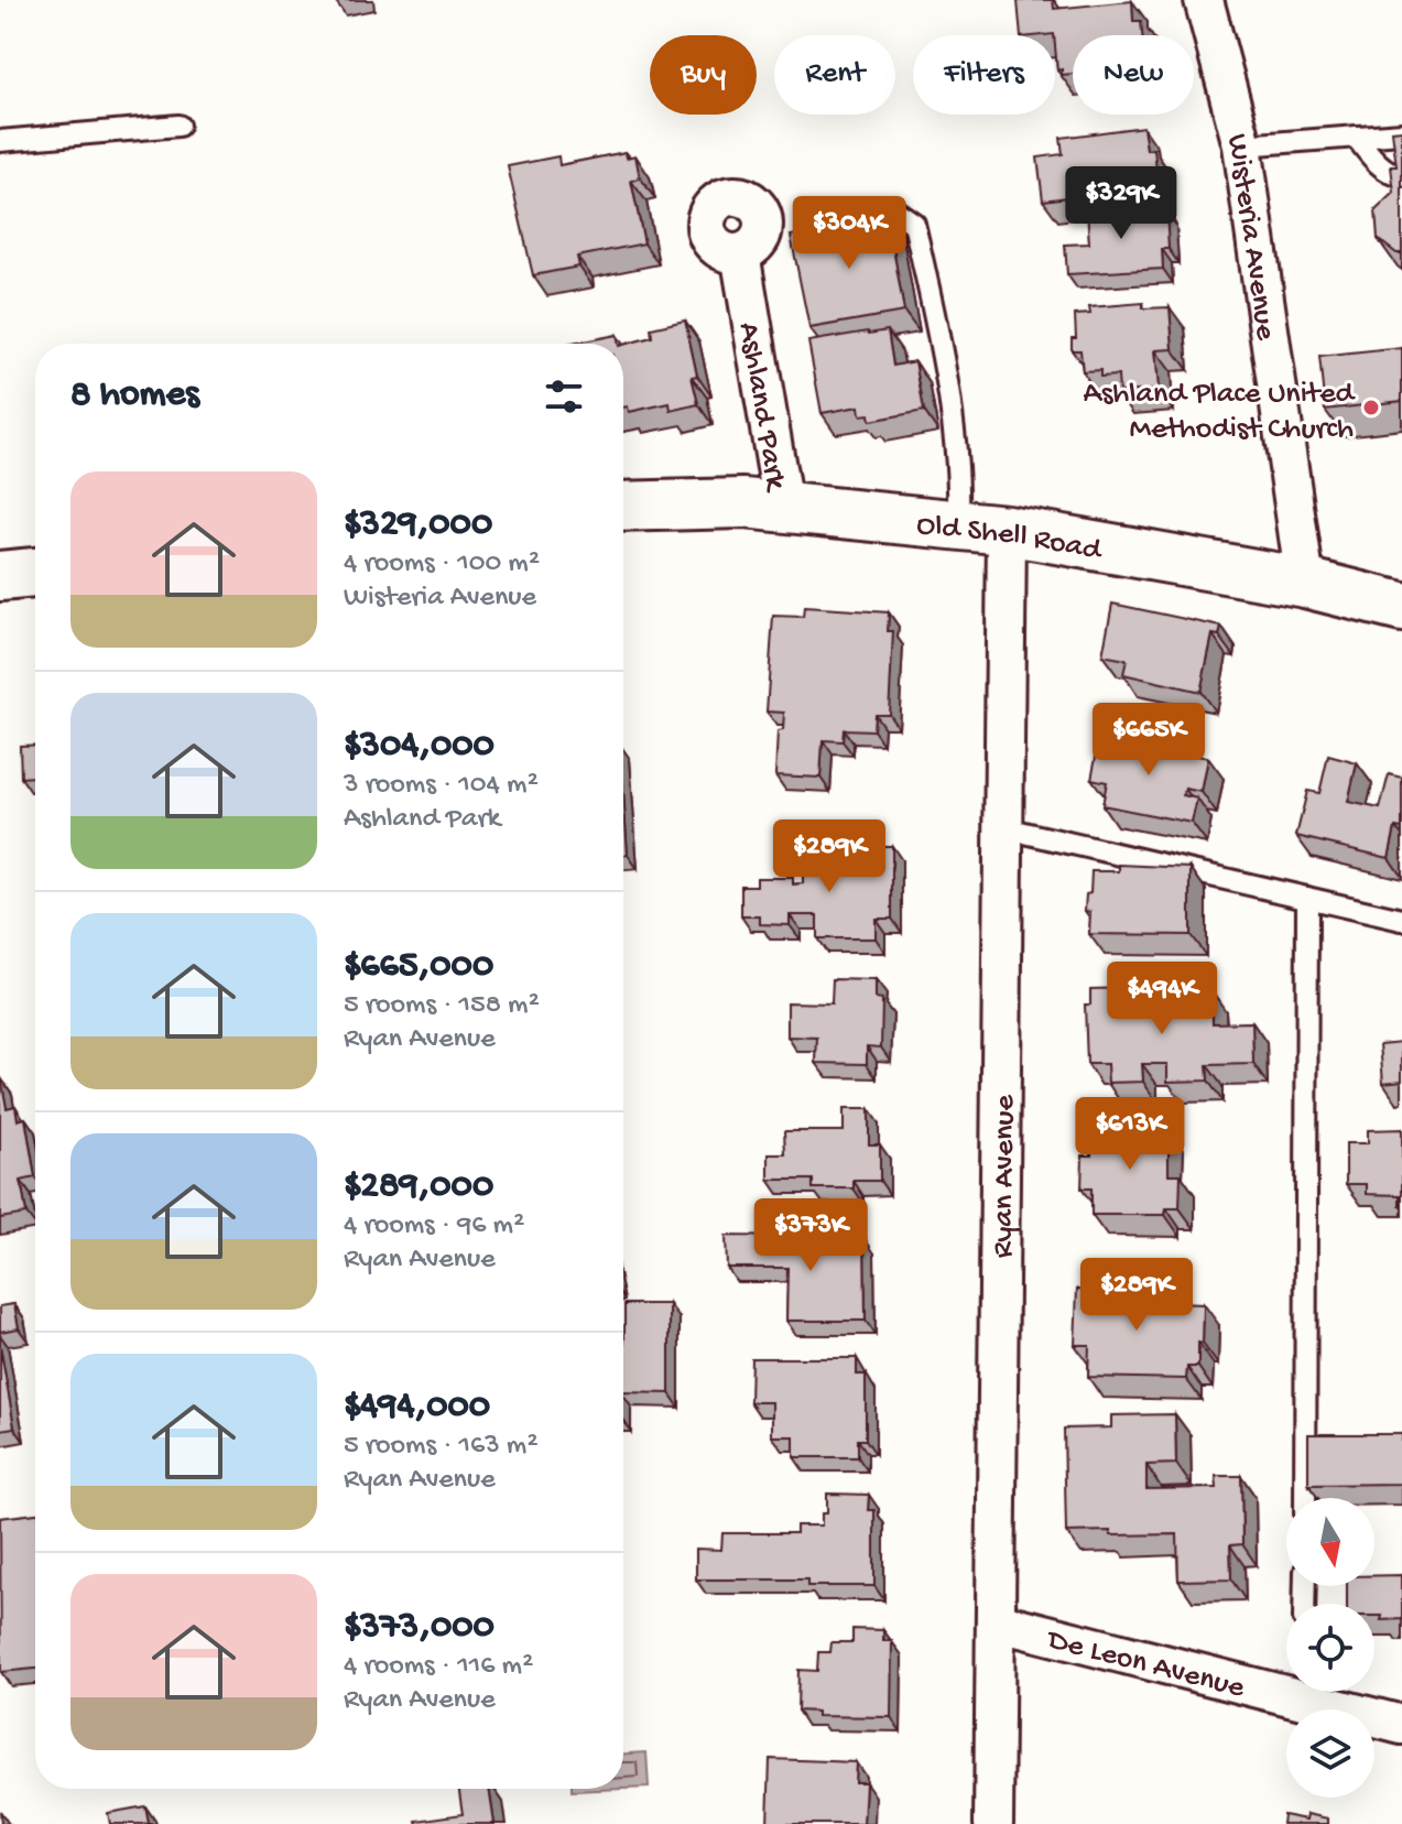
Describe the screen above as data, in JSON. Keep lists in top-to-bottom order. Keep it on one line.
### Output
{"streets":{"street":["Wisteria Avenue","Ashland Park","Old Shell Road","Ryan Avenue","De Leon Avenue"]},"crossings":[["Wisteria Avenue","Old Shell Road"],["Ashland Park","Old Shell Road"],["Old Shell Road","Ryan Avenue"],["Ryan Avenue","De Leon Avenue"]],"places":["Ashland Place United Methodist Church"],"north":"bottom","page":{"chip":["Buy","Rent","Filters","New"],"price":["$329K","$304K","$665K","$289K","$494K","$613K","$373K","$289K"],"heading":"8 homes","list":[{"name":"$329,000","note":"4 rooms · 100 m² · Wisteria Avenue"},{"name":"$304,000","note":"3 rooms · 104 m² · Ashland Park"},{"name":"$665,000","note":"5 rooms · 158 m² · Ryan Avenue"},{"name":"$289,000","note":"4 rooms · 96 m² · Ryan Avenue"},{"name":"$494,000","note":"5 rooms · 163 m² · Ryan Avenue"},{"name":"$373,000","note":"4 rooms · 116 m² · Ryan Avenue"}]}}
